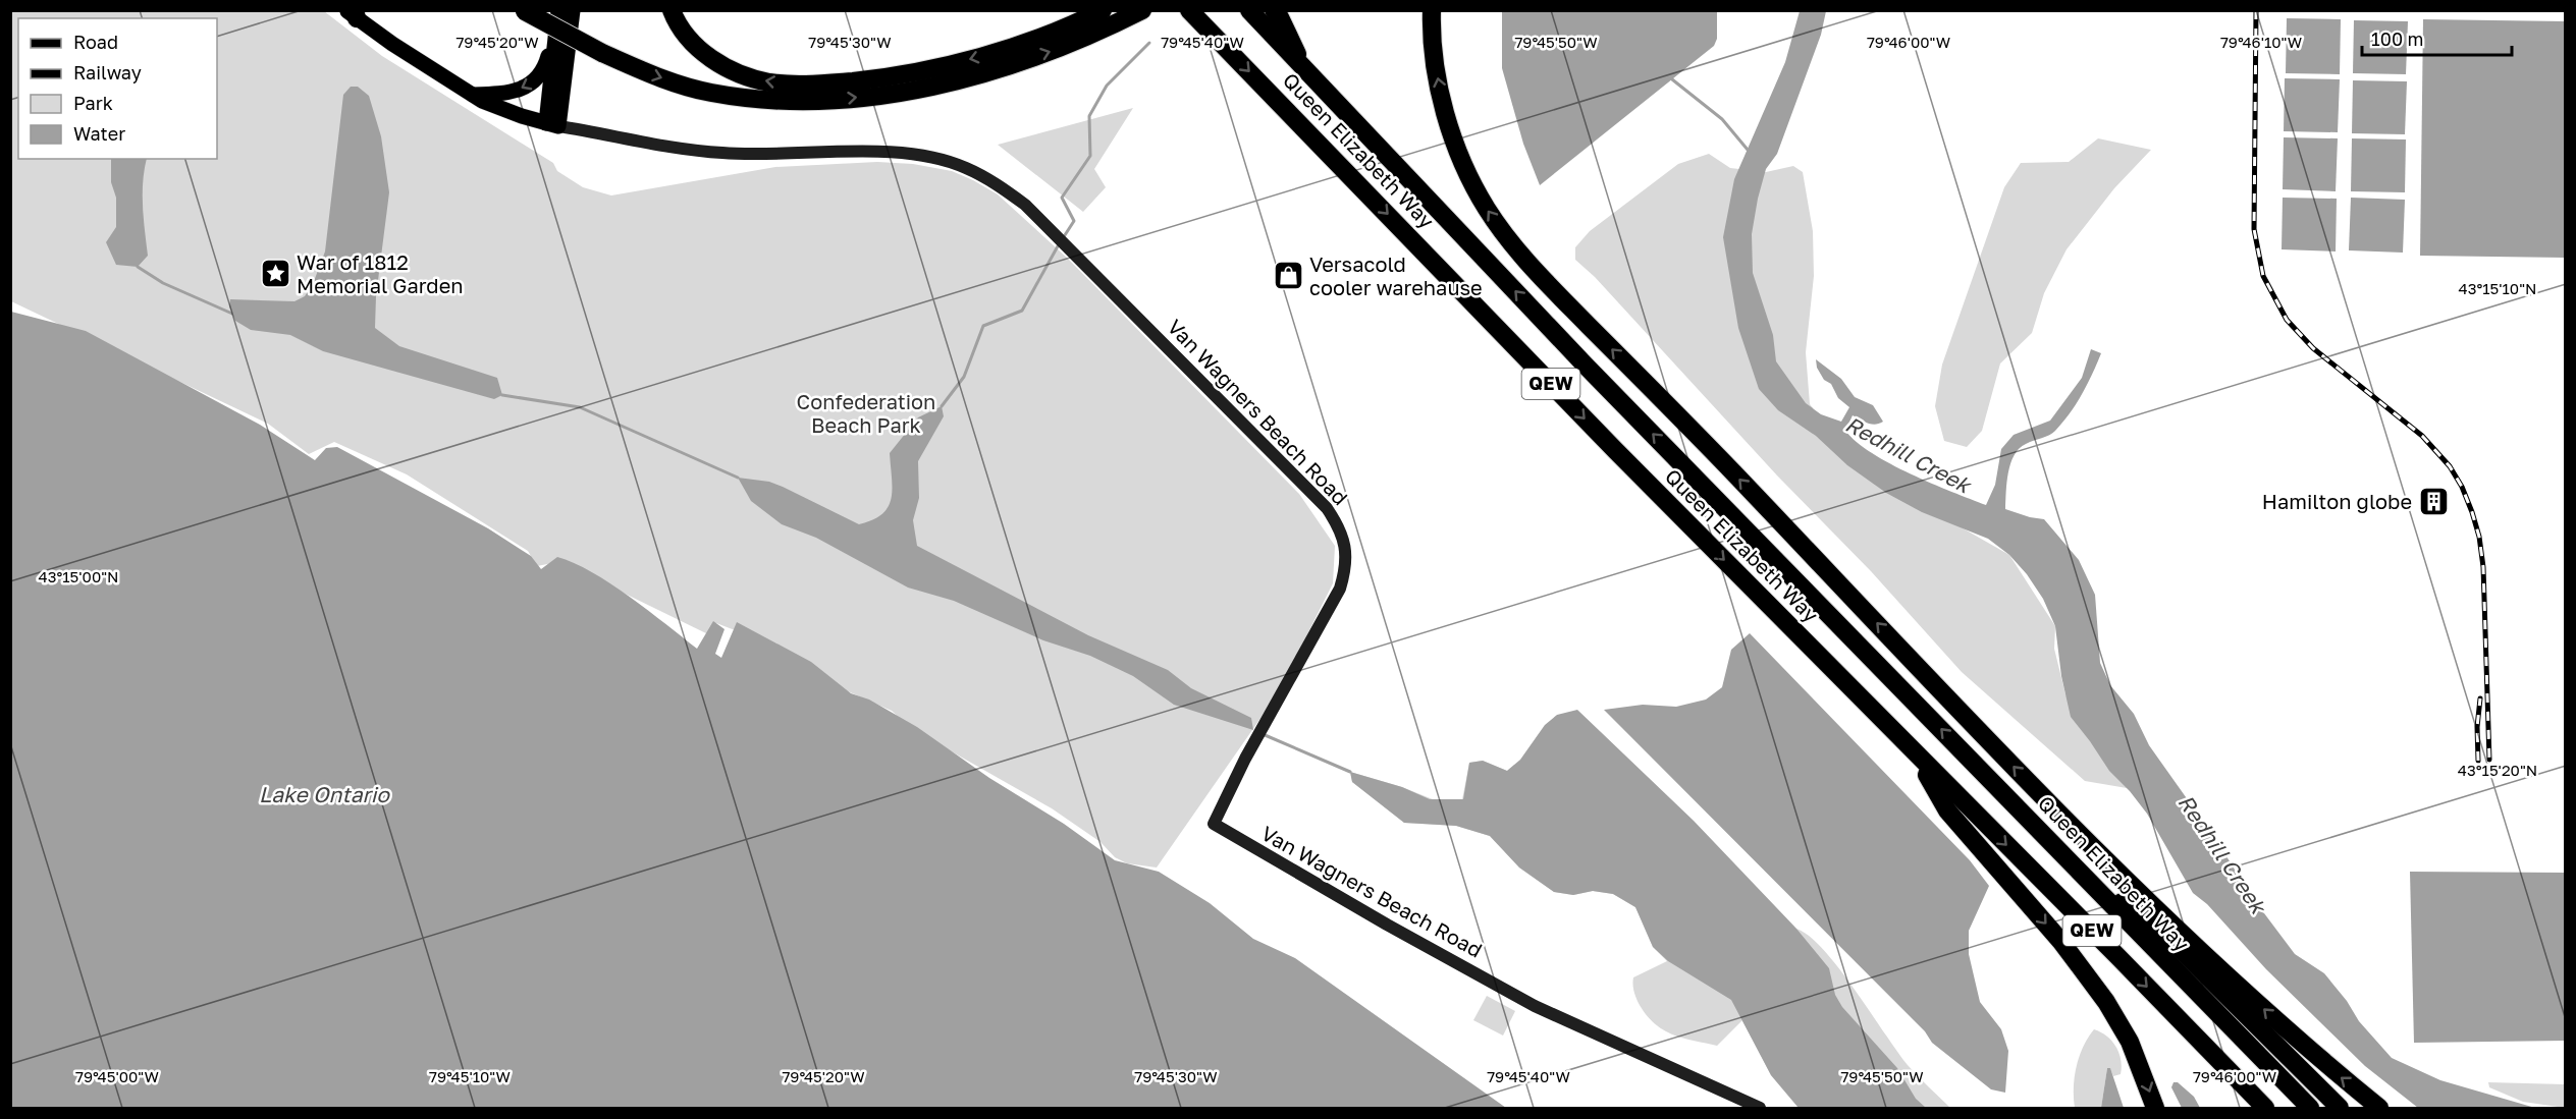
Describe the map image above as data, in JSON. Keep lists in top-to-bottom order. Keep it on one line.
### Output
{"streets":{"highway":["Queen Elizabeth Way","QEW"],"street":["Van Wagners Beach Road"]},"water":["Redhill Creek","Lake Ontario"],"parks":["Confederation Beach Park"],"places":{"place":["War of 1812 Memorial Garden"],"shop":["Versacold cooler warehause"],"building":["Hamilton globe"]},"legend":["Road","Railway","Park","Water"],"scale_bar":"100 m","coordinates":["79°45'20\"W","79°45'30\"W","79°45'40\"W","79°45'50\"W","79°46'00\"W","79°46'10\"W","43°15'10\"N","43°15'00\"N","43°15'20\"N","79°45'00\"W","79°45'10\"W"]}
